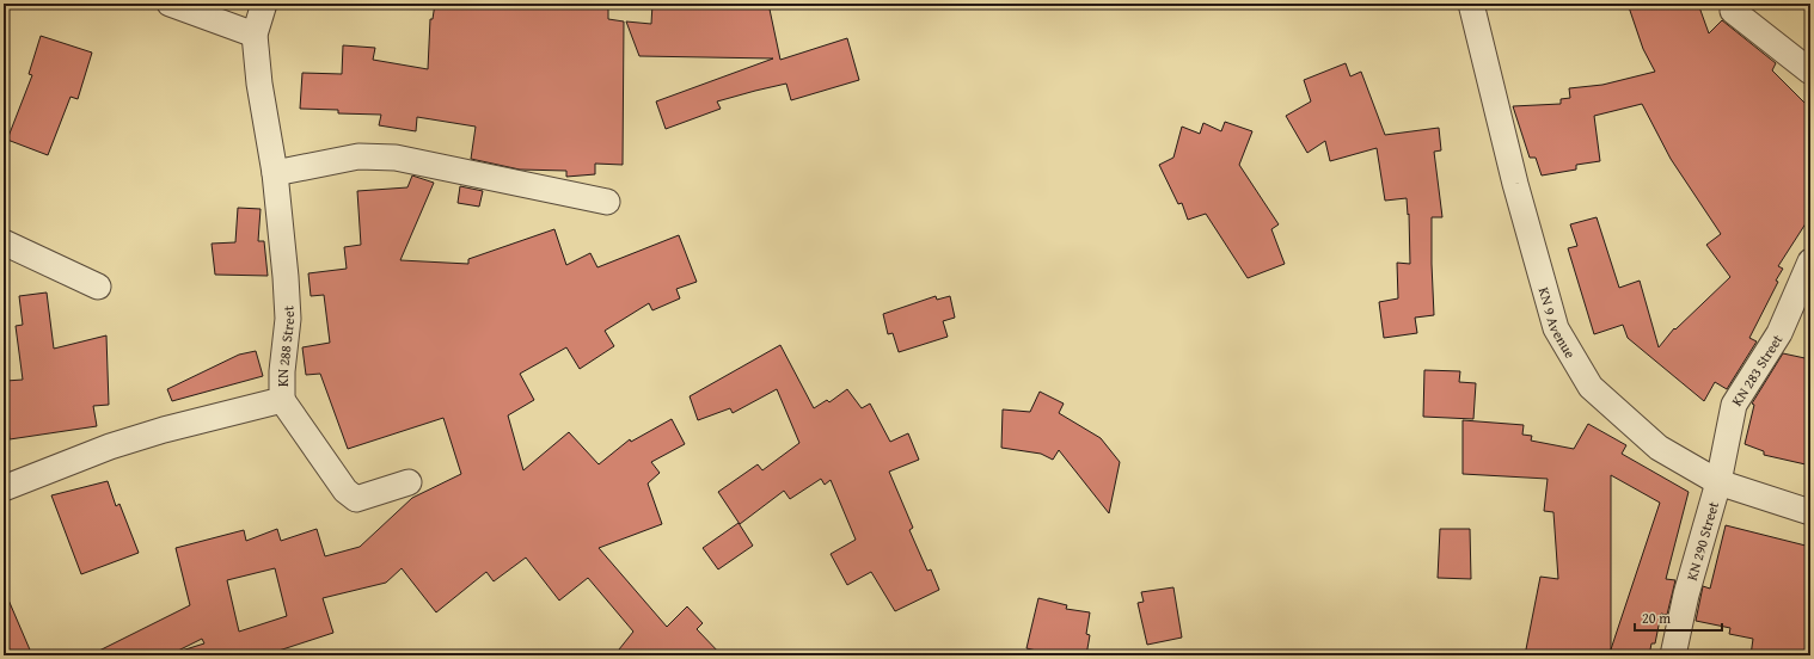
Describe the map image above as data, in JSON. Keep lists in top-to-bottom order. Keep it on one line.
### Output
{"streets":{"street":["KN 9 Avenue","KN 288 Street","KN 283 Street","KN 290 Street"]},"crossings":[["KN 9 Avenue","KN 283 Street"],["KN 9 Avenue","KN 290 Street"],["KN 283 Street","KN 290 Street"]],"scale_bar":"20 m"}
